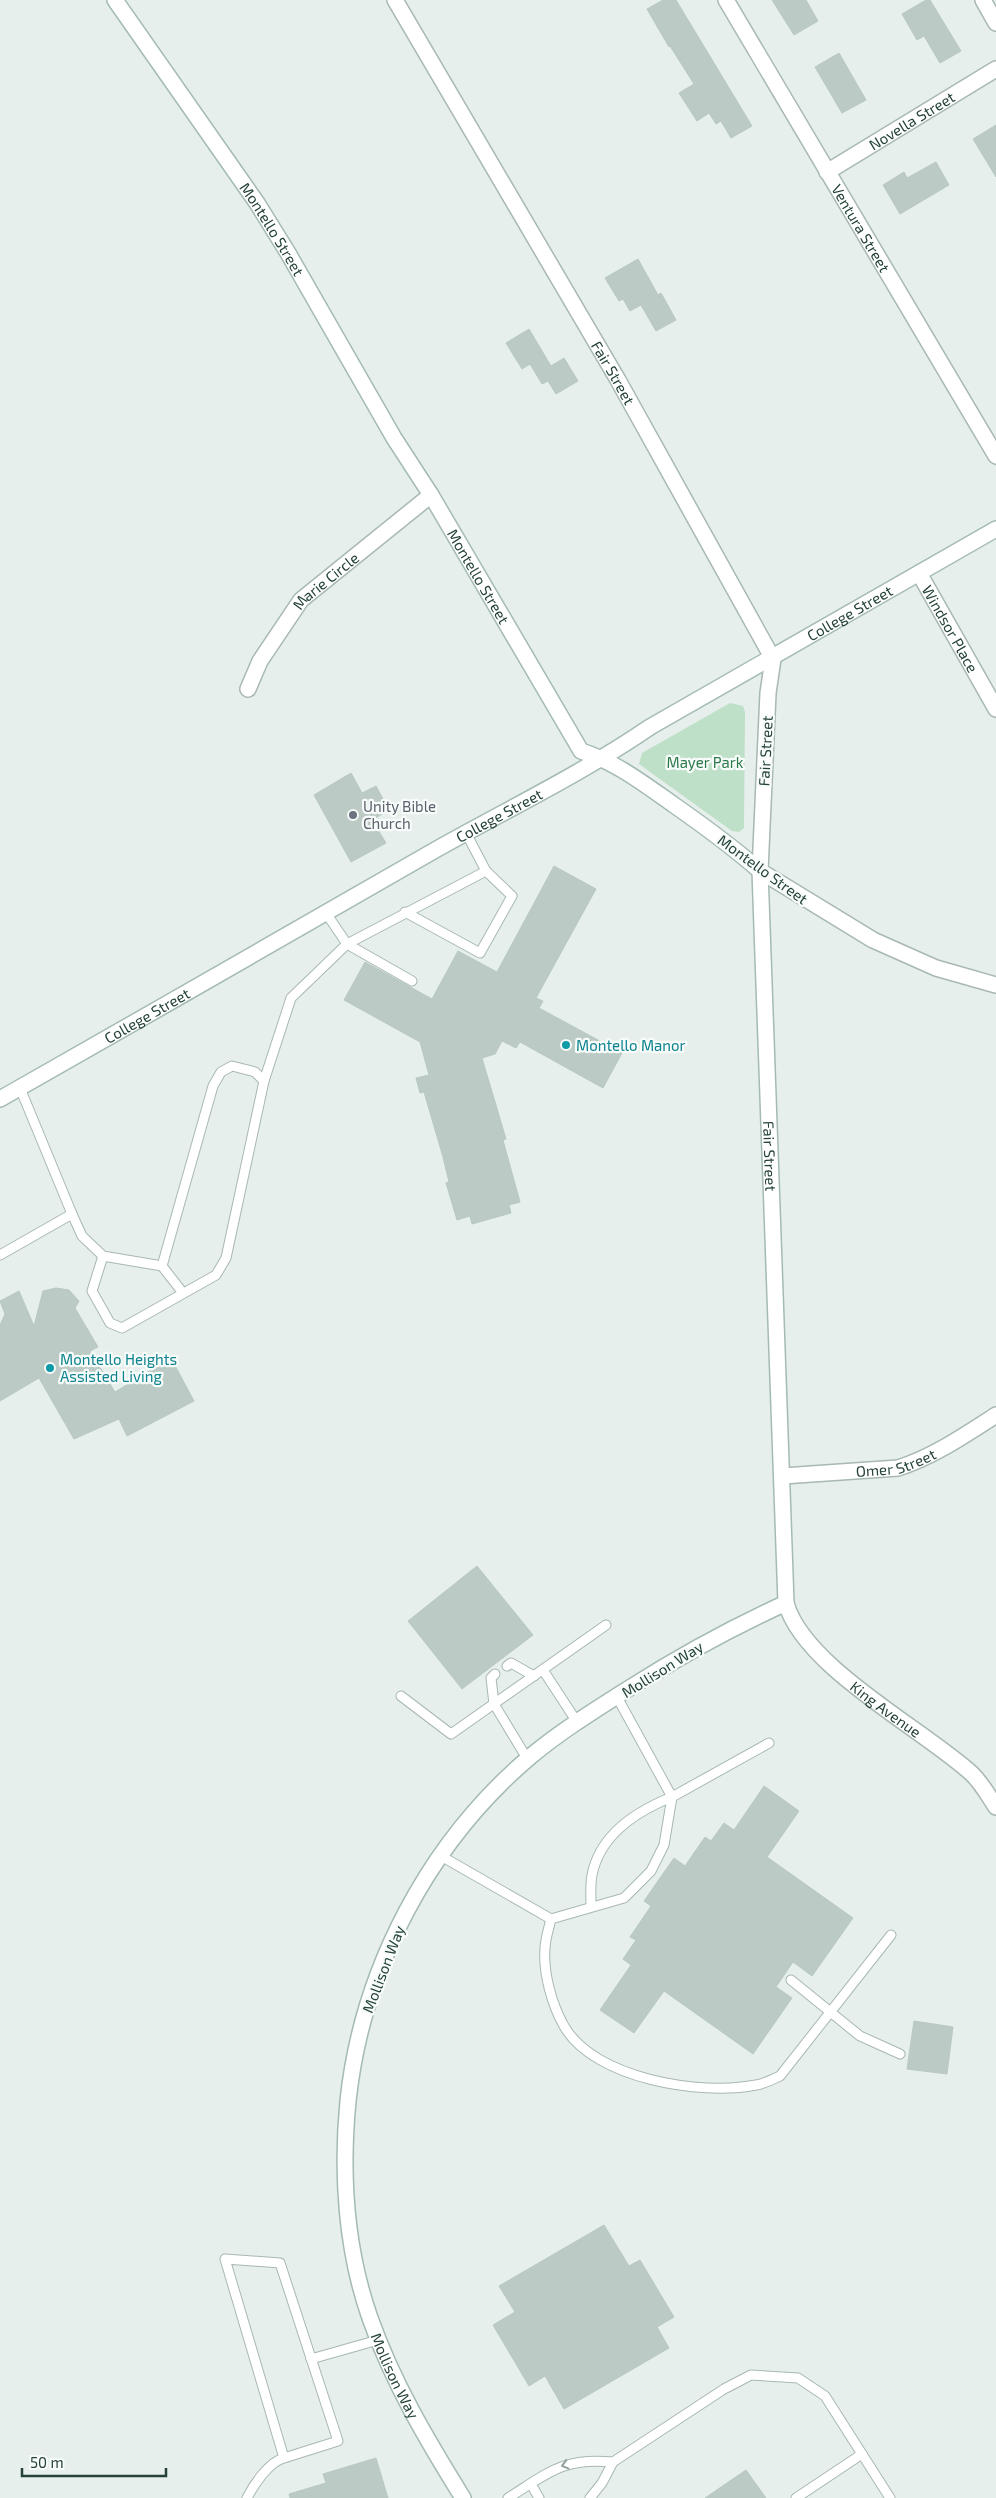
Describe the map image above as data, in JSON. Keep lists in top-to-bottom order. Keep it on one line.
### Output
{"streets":{"street":["Novella Street","Ventura Street","Montello Street","Fair Street","Marie Circle","College Street","Windsor Place","Omer Street","Mollison Way","King Avenue"]},"crossings":[["Novella Street","Ventura Street"],["Montello Street","Fair Street"],["Montello Street","Marie Circle"],["Montello Street","College Street"],["Fair Street","College Street"],["Fair Street","Omer Street"],["Fair Street","Mollison Way"],["Fair Street","King Avenue"],["College Street","Windsor Place"],["Mollison Way","King Avenue"]],"parks":["Mayer Park"],"places":["Unity Bible Church","Montello Manor","Montello Heights Assisted Living"],"scale_bar":"50 m"}
